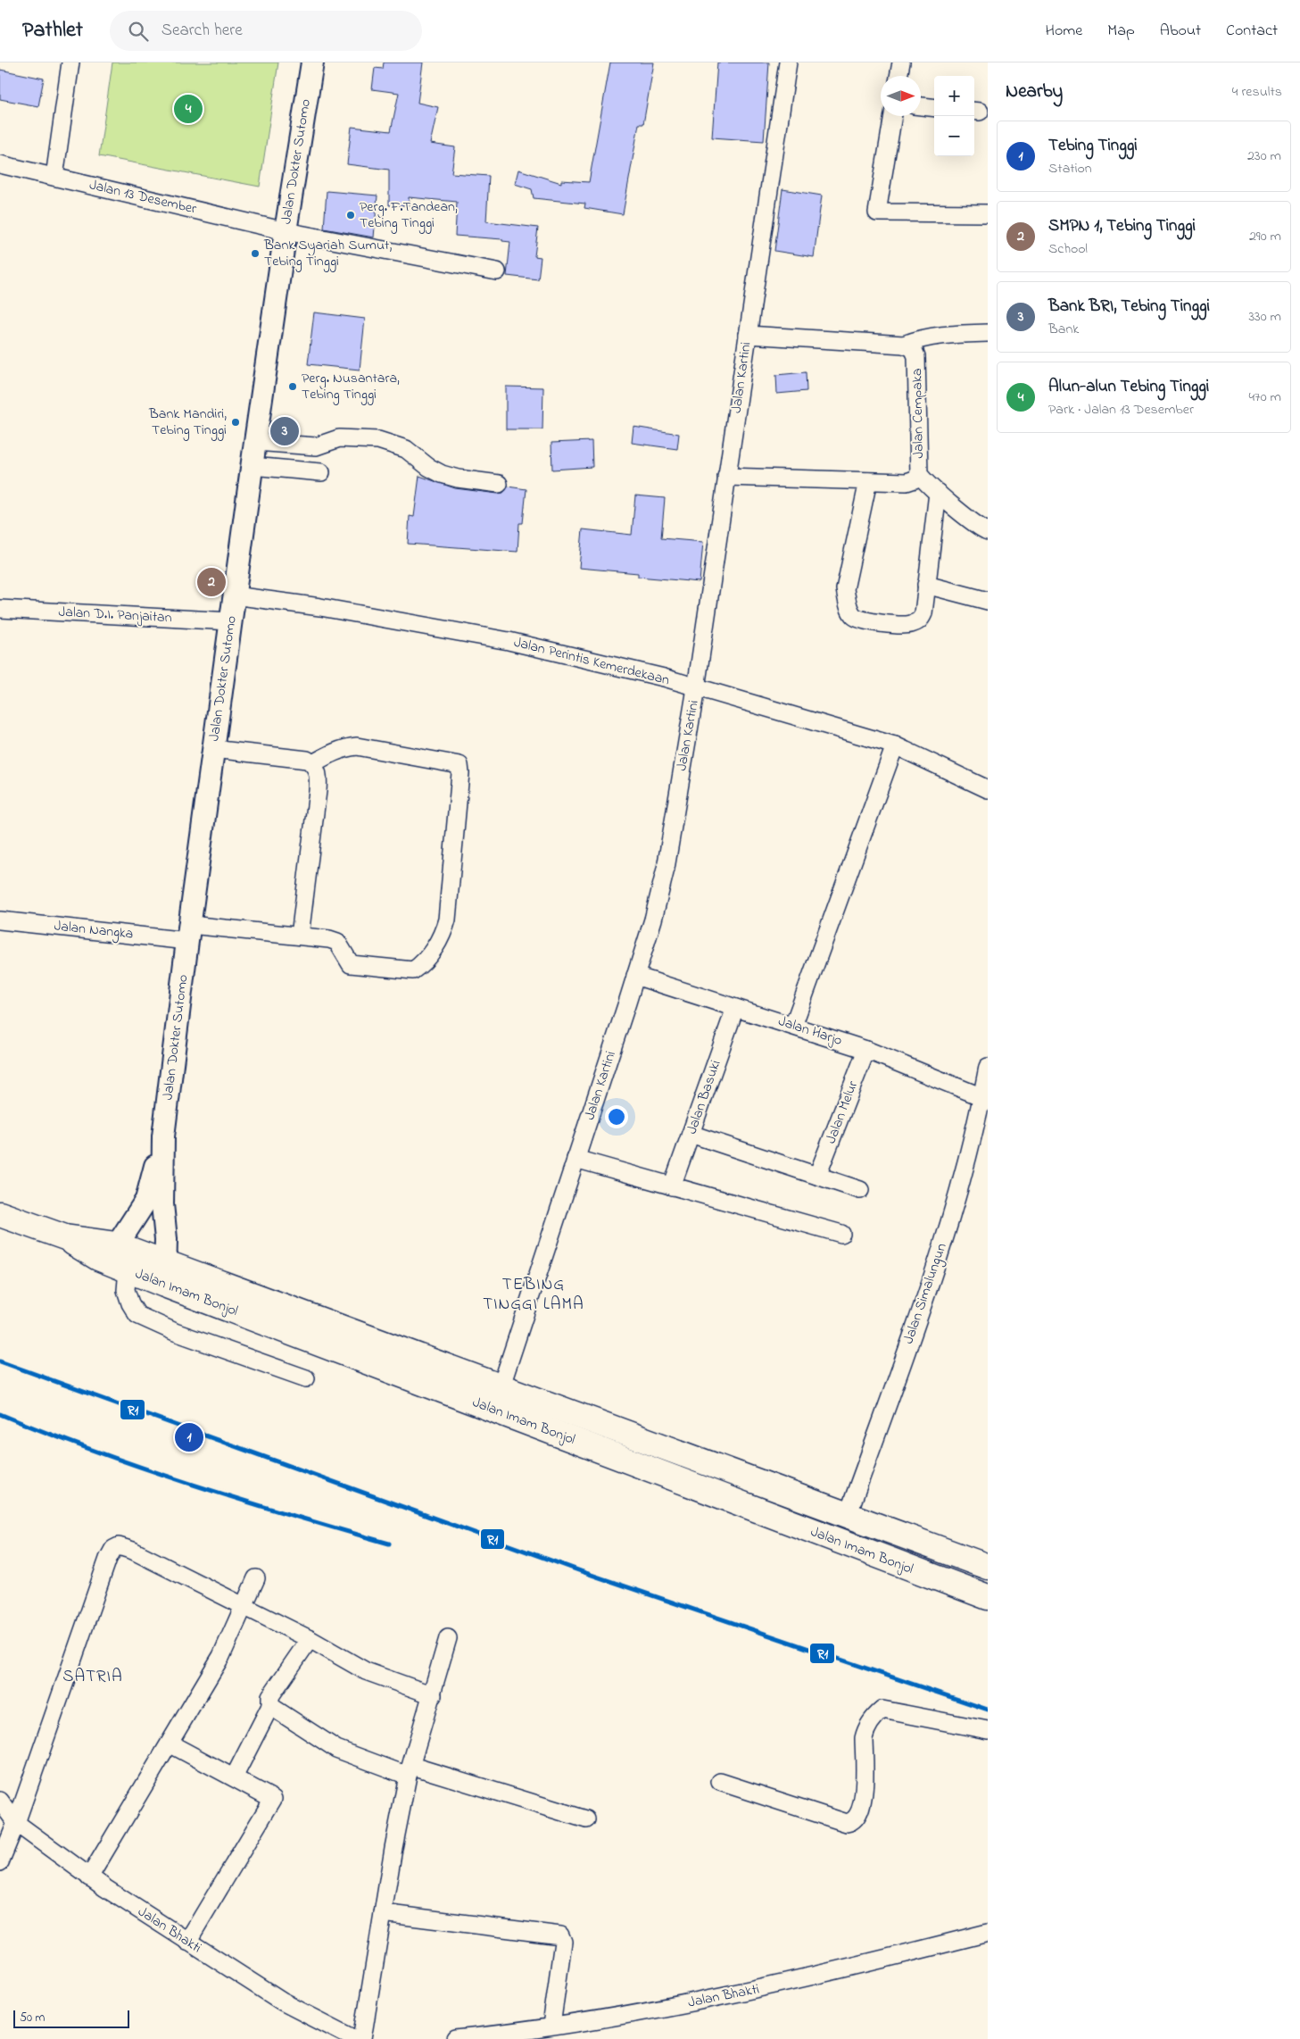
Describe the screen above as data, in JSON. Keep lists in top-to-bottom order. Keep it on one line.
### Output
{"streets":{"highway":["Jalan Imam Bonjol"],"main road":["Jalan Dokter Sutomo"],"street":["Jalan 13 Desember","Jalan Kartini","Jalan Cempaka","Jalan D.I. Panjaitan","Jalan Perintis Kemerdekaan","Jalan Nangka","Jalan Harjo","Jalan Basuki","Jalan Melur","Jalan Simalungun","Jalan Bhakti"]},"crossings":[["Jalan Dokter Sutomo","Jalan 13 Desember"],["Jalan Dokter Sutomo","Jalan D.I. Panjaitan"],["Jalan Dokter Sutomo","Jalan Perintis Kemerdekaan"],["Jalan Dokter Sutomo","Jalan Nangka"],["Jalan Dokter Sutomo","Jalan Imam Bonjol"],["Jalan Kartini","Jalan Perintis Kemerdekaan"],["Jalan Kartini","Jalan Harjo"],["Jalan Kartini","Jalan Imam Bonjol"],["Jalan Harjo","Jalan Basuki"],["Jalan Harjo","Jalan Melur"],["Jalan Harjo","Jalan Simalungun"],["Jalan Imam Bonjol","Jalan Simalungun"]],"districts":["TEBING TINGGI LAMA","SATRIA"],"places":["Perg. F.Tandean, Tebing Tinggi","Bank Syariah Sumut, Tebing Tinggi","Perg. Nusantara, Tebing Tinggi","Bank Mandiri, Tebing Tinggi"],"lines":["transit line R1"],"scale_bar":"50 m","north":"right","page":{"header":"Pathlet","search":"Search here","nav":["Home","Map","About","Contact"],"heading":["Nearby","4 results"],"map_buttons":["+","−"],"pins":["4","3","2","1"],"list":[{"mark":"1","name":"Tebing Tinggi","note":"Station","value":"230 m"},{"mark":"2","name":"SMPN 1, Tebing Tinggi","note":"School","value":"290 m"},{"mark":"3","name":"Bank BRI, Tebing Tinggi","note":"Bank","value":"330 m"},{"mark":"4","name":"Alun-alun Tebing Tinggi","note":"Park · Jalan 13 Desember","value":"470 m"}],"scale":"50 m"}}
